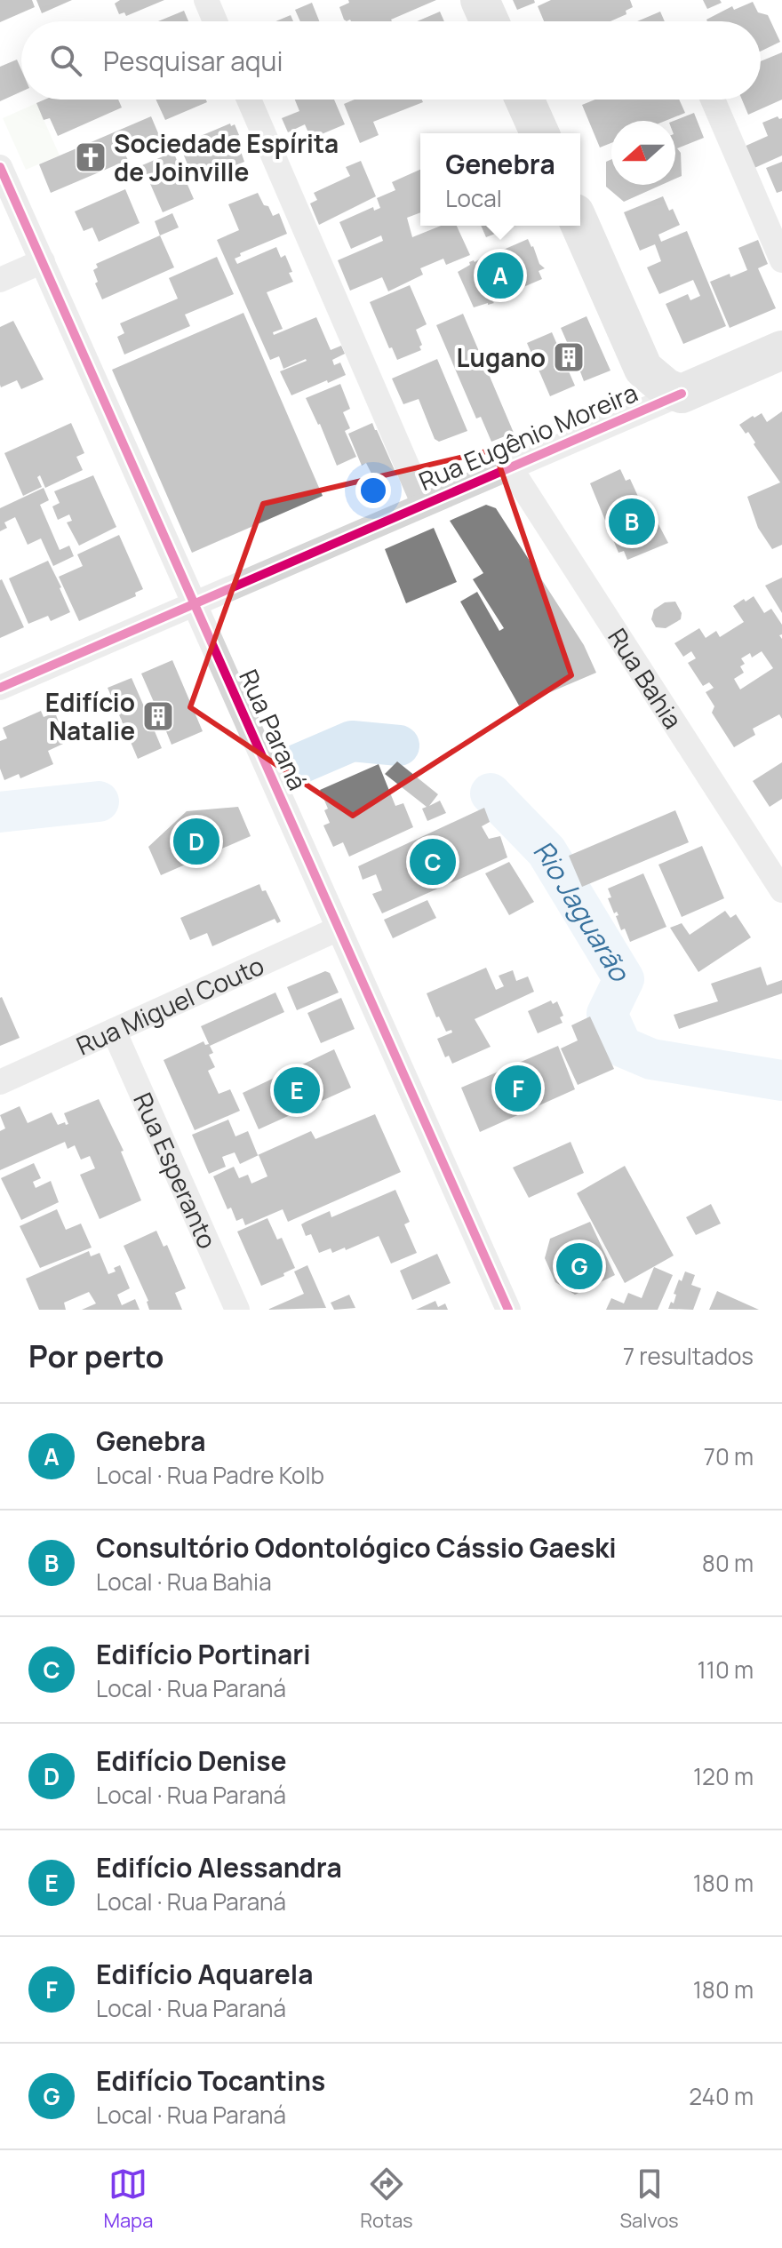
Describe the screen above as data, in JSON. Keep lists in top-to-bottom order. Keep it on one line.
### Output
{"streets":{"main road":["Rua Eugênio Moreira"],"street":["Rua Bahia","Rua Paraná","Rua Miguel Couto","Rua Esperanto"]},"crossings":[["Rua Eugênio Moreira","Rua Bahia"],["Rua Eugênio Moreira","Rua Paraná"],["Rua Paraná","Rua Miguel Couto"],["Rua Miguel Couto","Rua Esperanto"]],"water":["Rio Jaguarão"],"places":{"church":["Sociedade Espírita de Joinville"],"building":["Lugano","Edifício Natalie"]},"north":"left","page":{"search":"Pesquisar aqui","popup":["Genebra","Local"],"pins":["A","B","D","C","F","E","G"],"heading":["Por perto","7 resultados"],"list":[{"mark":"A","name":"Genebra","note":"Local · Rua Padre Kolb","value":"70 m"},{"mark":"B","name":"Consultório Odontológico Cássio Gaeski","note":"Local · Rua Bahia","value":"80 m"},{"mark":"C","name":"Edifício Portinari","note":"Local · Rua Paraná","value":"110 m"},{"mark":"D","name":"Edifício Denise","note":"Local · Rua Paraná","value":"120 m"},{"mark":"E","name":"Edifício Alessandra","note":"Local · Rua Paraná","value":"180 m"},{"mark":"F","name":"Edifício Aquarela","note":"Local · Rua Paraná","value":"180 m"},{"mark":"G","name":"Edifício Tocantins","note":"Local · Rua Paraná","value":"240 m"}],"nav":["Mapa","Rotas","Salvos"]}}
